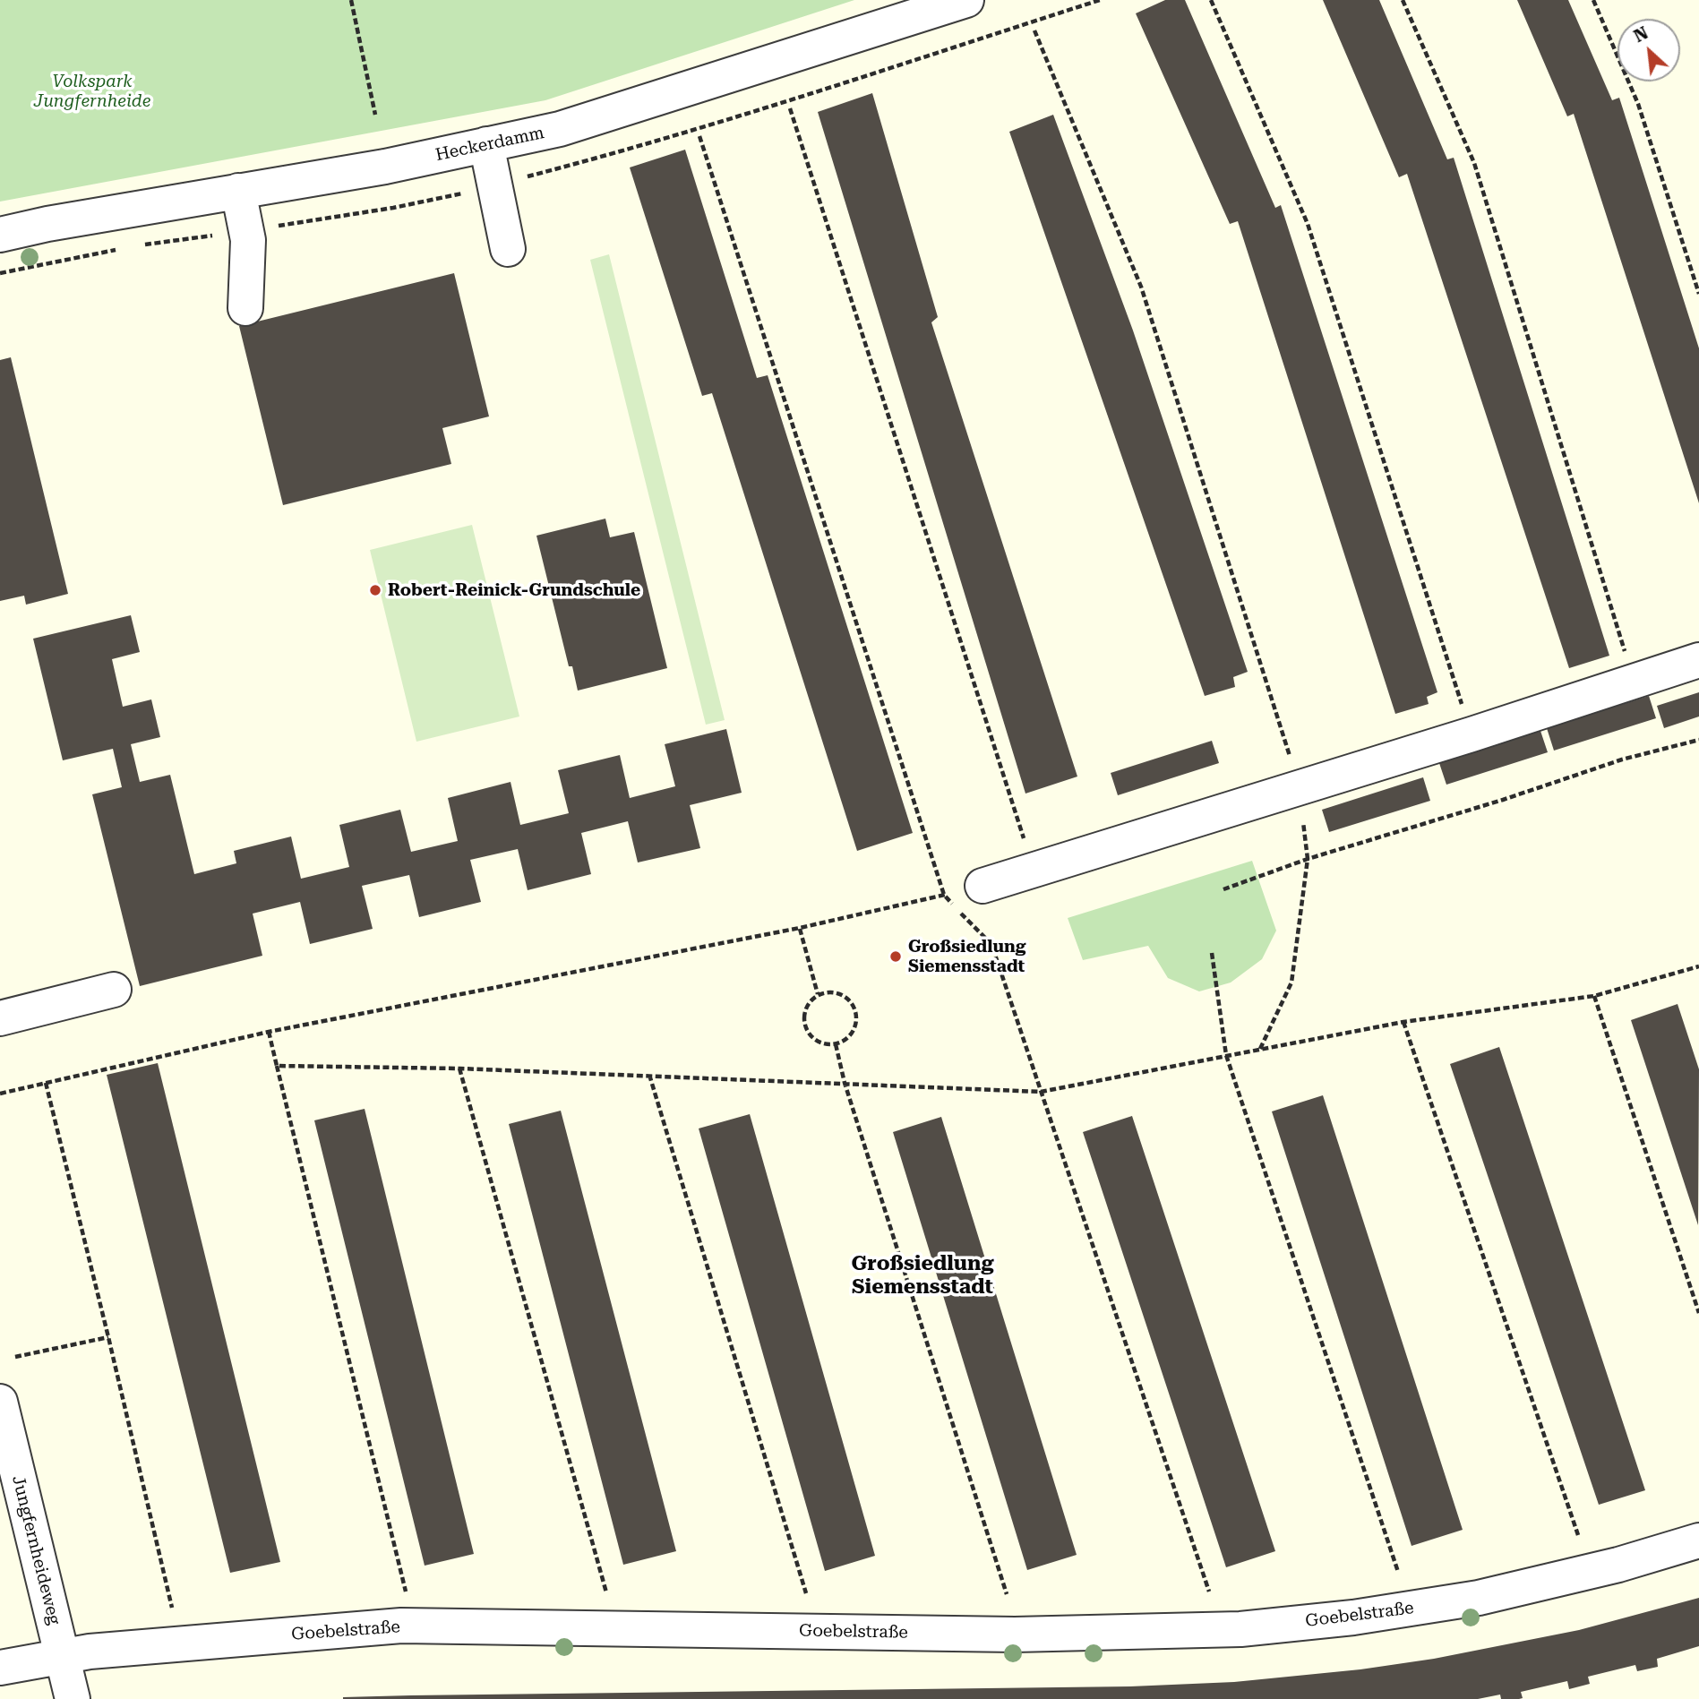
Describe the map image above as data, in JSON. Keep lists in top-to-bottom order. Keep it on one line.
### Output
{"streets":{"street":["Heckerdamm","Jungfernheideweg","Goebelstraße"]},"crossings":[["Jungfernheideweg","Goebelstraße"]],"districts":["Großsiedlung Siemensstadt"],"parks":["Volkspark Jungfernheide"],"places":["Robert-Reinick-Grundschule","Großsiedlung Siemensstadt"],"north":"top left"}
